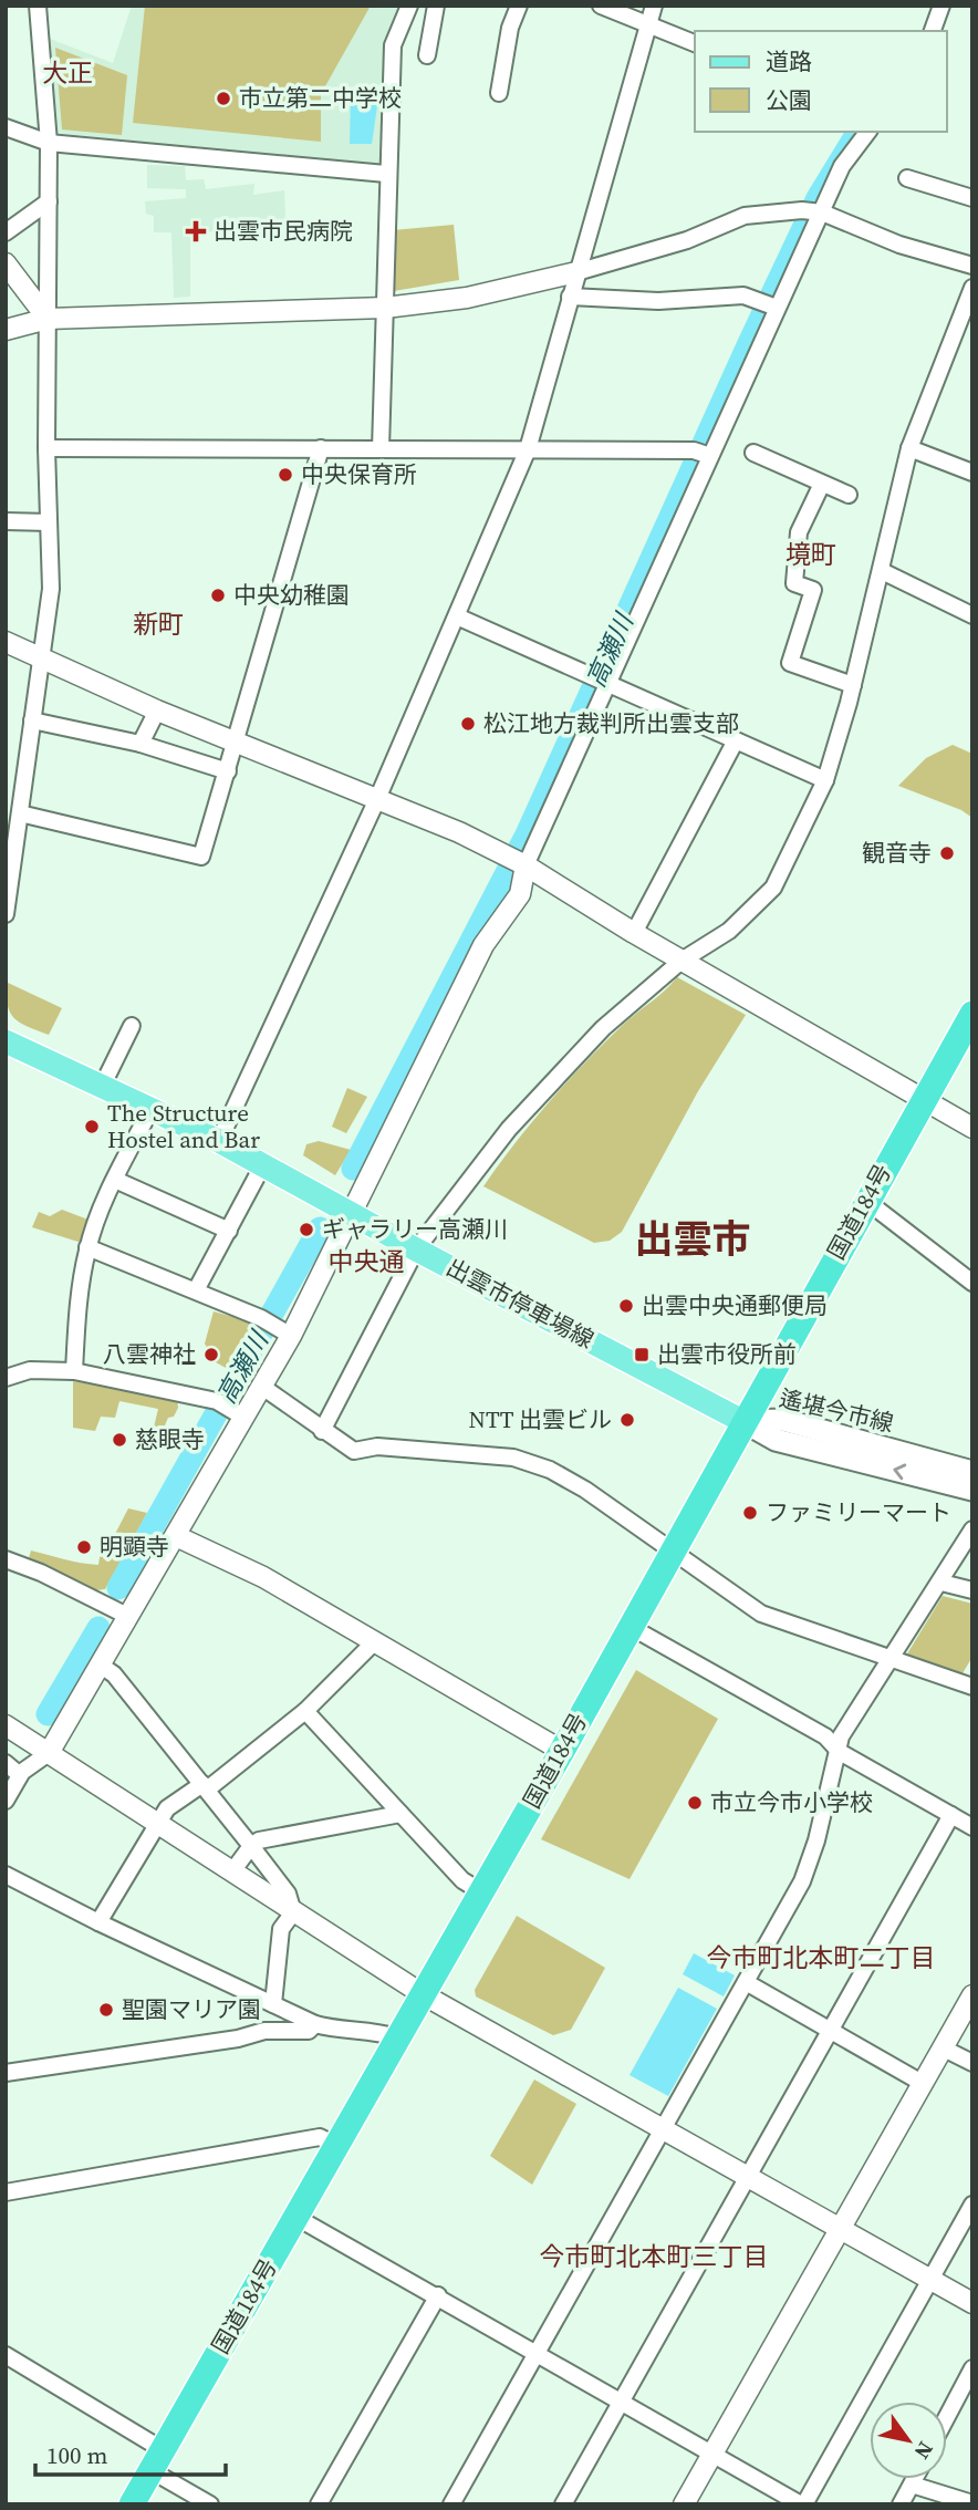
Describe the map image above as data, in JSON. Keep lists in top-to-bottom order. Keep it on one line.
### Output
{"streets":{"highway":["国道184号"],"main road":["出雲市停車場線","遙堪今市線"]},"crossings":[["国道184号","出雲市停車場線"],["国道184号","遙堪今市線"],["出雲市停車場線","遙堪今市線"]],"districts":["大正","境町","新町","出雲市","中央通","今市町北本町二丁目","今市町北本町三丁目"],"water":["高瀬川"],"places":{"other":["市立第二中学校","中央保育所","中央幼稚園","松江地方裁判所出雲支部","観音寺","The Structure Hostel and Bar","ギャラリー高瀬川","出雲中央通郵便局","八雲神社","NTT 出雲ビル","慈眼寺","ファミリーマート","明顕寺","市立今市小学校","聖園マリア園"],"health":["出雲市民病院"],"transit":["出雲市役所前"]},"legend":["道路","公園"],"scale_bar":"100 m","north":"bottom right"}
